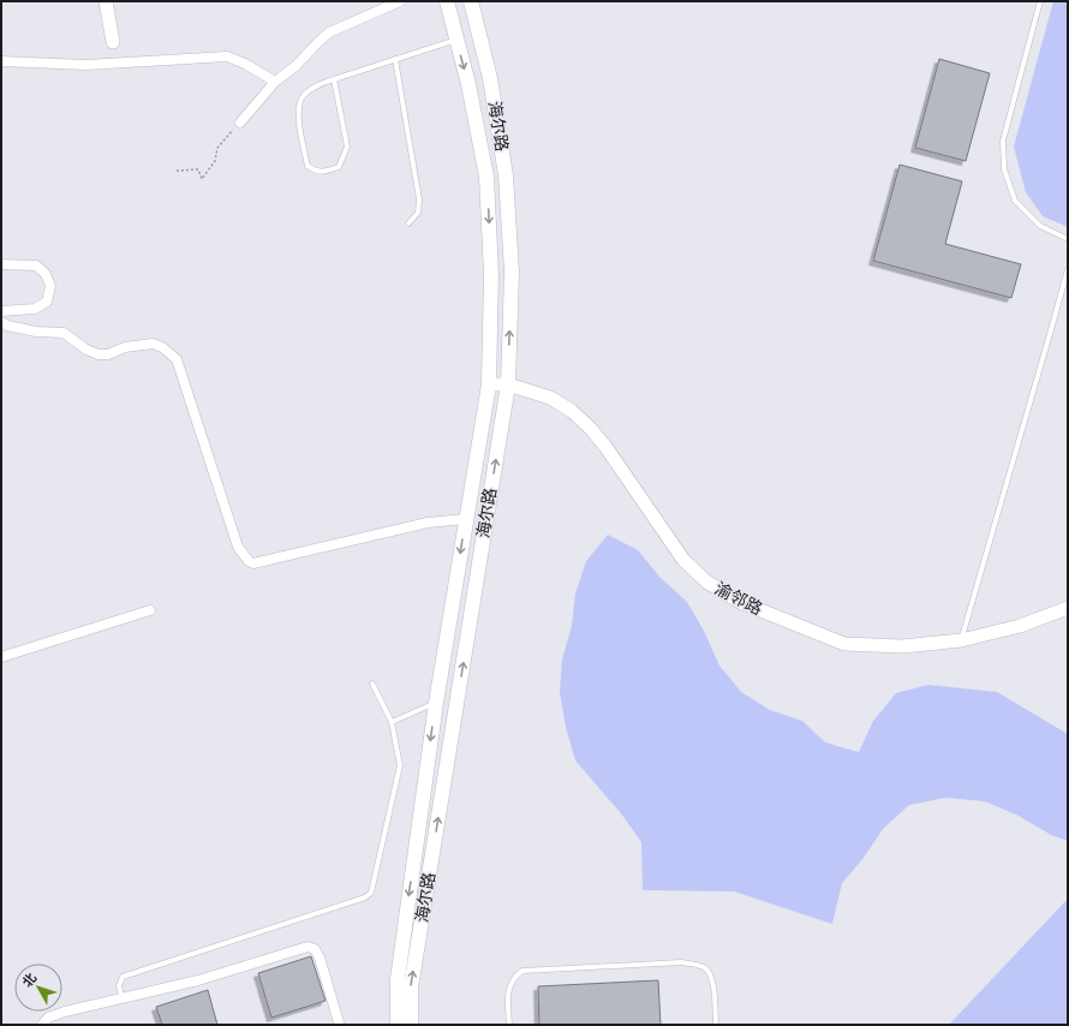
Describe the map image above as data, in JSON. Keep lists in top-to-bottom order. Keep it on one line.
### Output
{"streets":{"main road":["海尔路","渝邻路"]},"crossings":[["海尔路","渝邻路"]],"north":"top left"}
